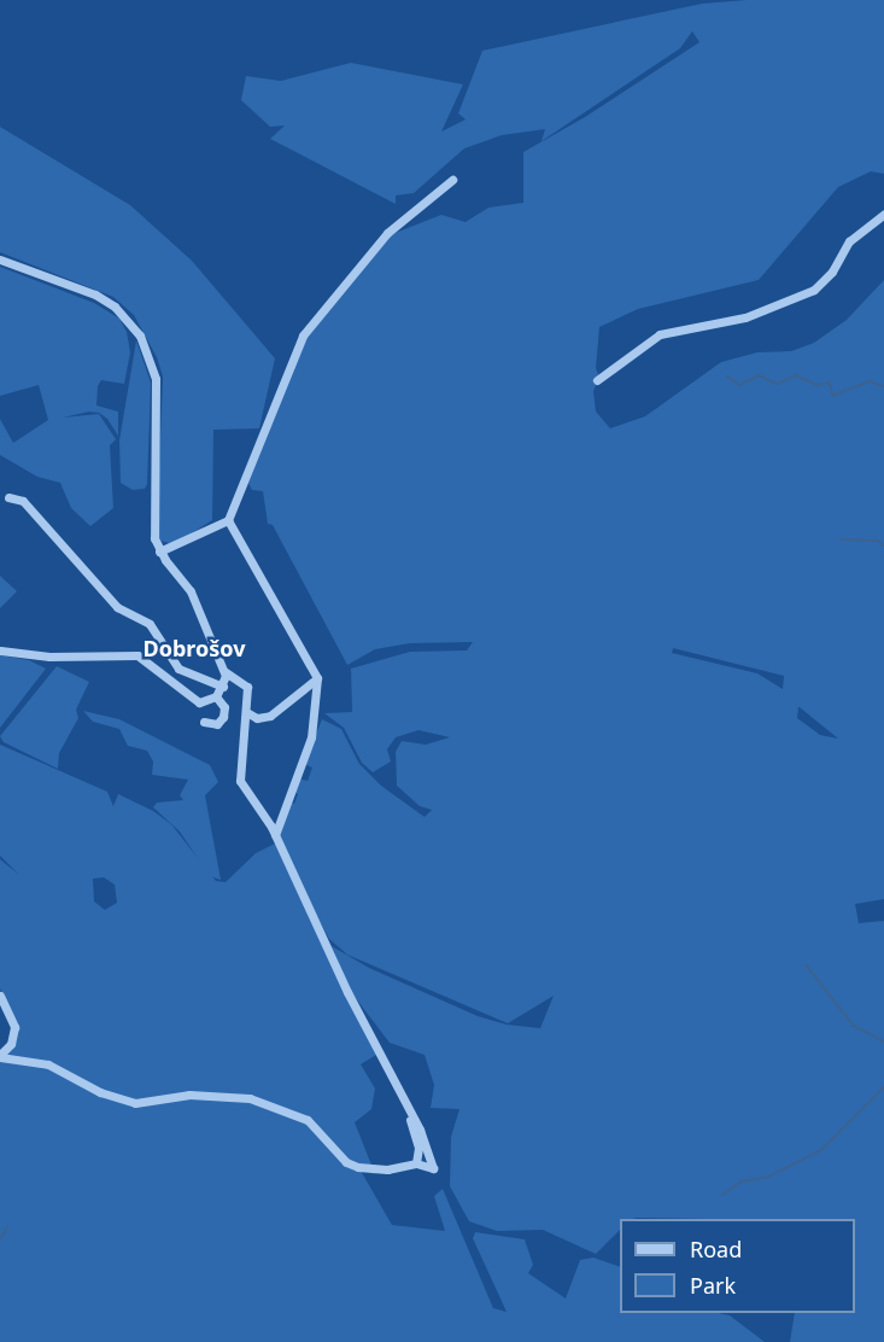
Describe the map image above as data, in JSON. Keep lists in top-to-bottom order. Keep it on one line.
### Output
{"districts":["Dobrošov"],"legend":["Road","Park"]}
